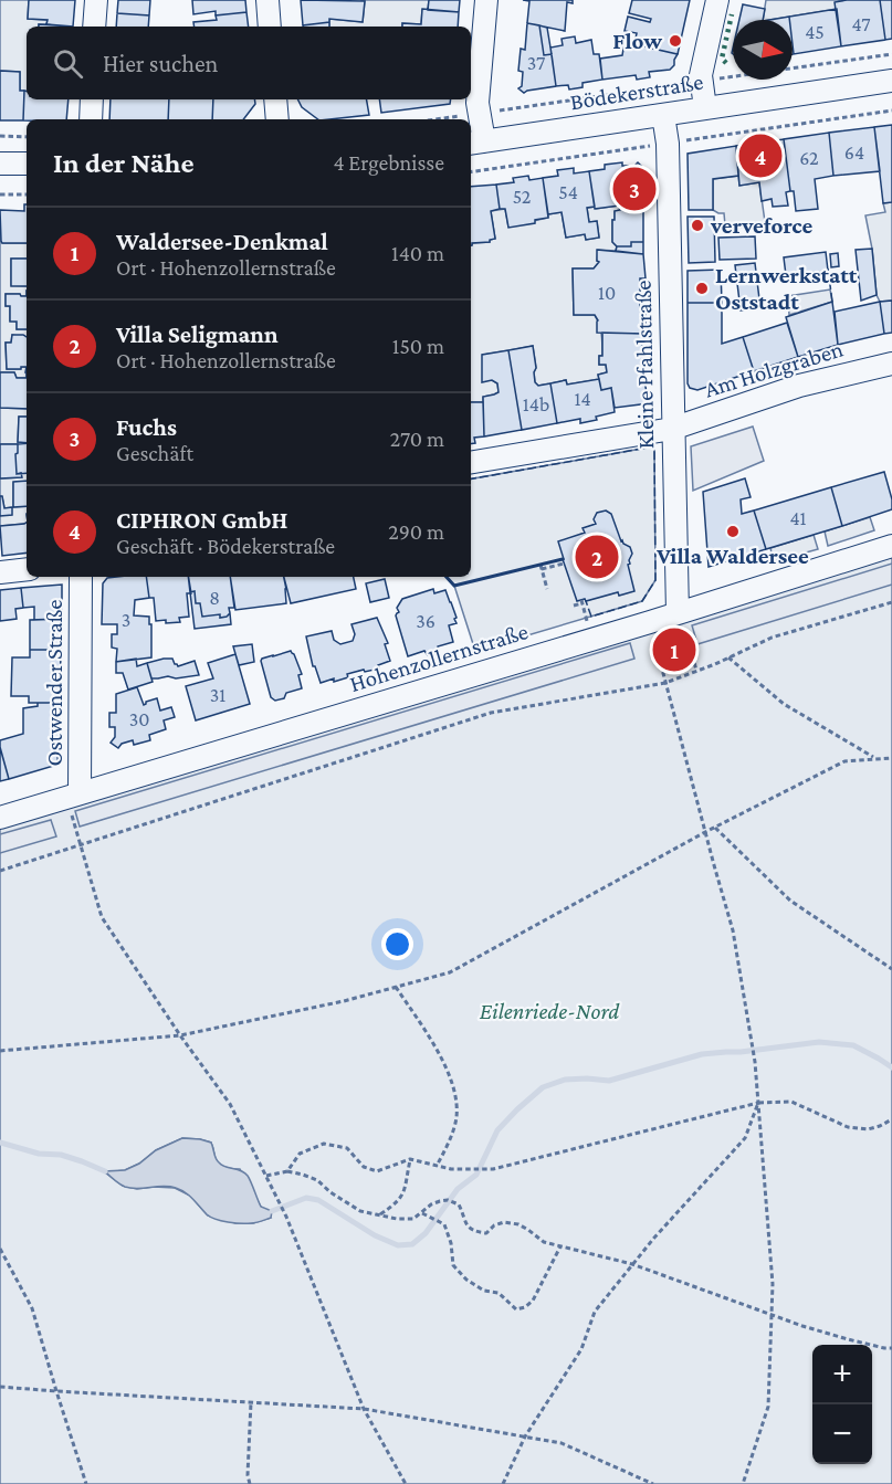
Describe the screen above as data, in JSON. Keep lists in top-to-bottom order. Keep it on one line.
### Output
{"streets":{"street":["Bödekerstraße","Kleine Pfahlstraße","Am Holzgraben","Hohenzollernstraße","Ostwender Straße"]},"crossings":[["Bödekerstraße","Kleine Pfahlstraße"],["Kleine Pfahlstraße","Am Holzgraben"],["Kleine Pfahlstraße","Hohenzollernstraße"],["Hohenzollernstraße","Ostwender Straße"]],"parks":["Eilenriede-Nord"],"places":["Flow","verveforce","Lernwerkstatt Oststadt","Villa Waldersee"],"house_numbers":["47","45","37","64","62","54","52","10","14","14b","41","8","3","36","31","30"],"north":"right","page":{"search":"Hier suchen","heading":["In der Nähe","4 Ergebnisse"],"pins":["4","3","2","1"],"list":[{"mark":"1","name":"Waldersee-Denkmal","note":"Ort · Hohenzollernstraße","value":"140 m"},{"mark":"2","name":"Villa Seligmann","note":"Ort · Hohenzollernstraße","value":"150 m"},{"mark":"3","name":"Fuchs","note":"Geschäft","value":"270 m"},{"mark":"4","name":"CIPHRON GmbH","note":"Geschäft · Bödekerstraße","value":"290 m"}],"map_buttons":["+","−"]}}
